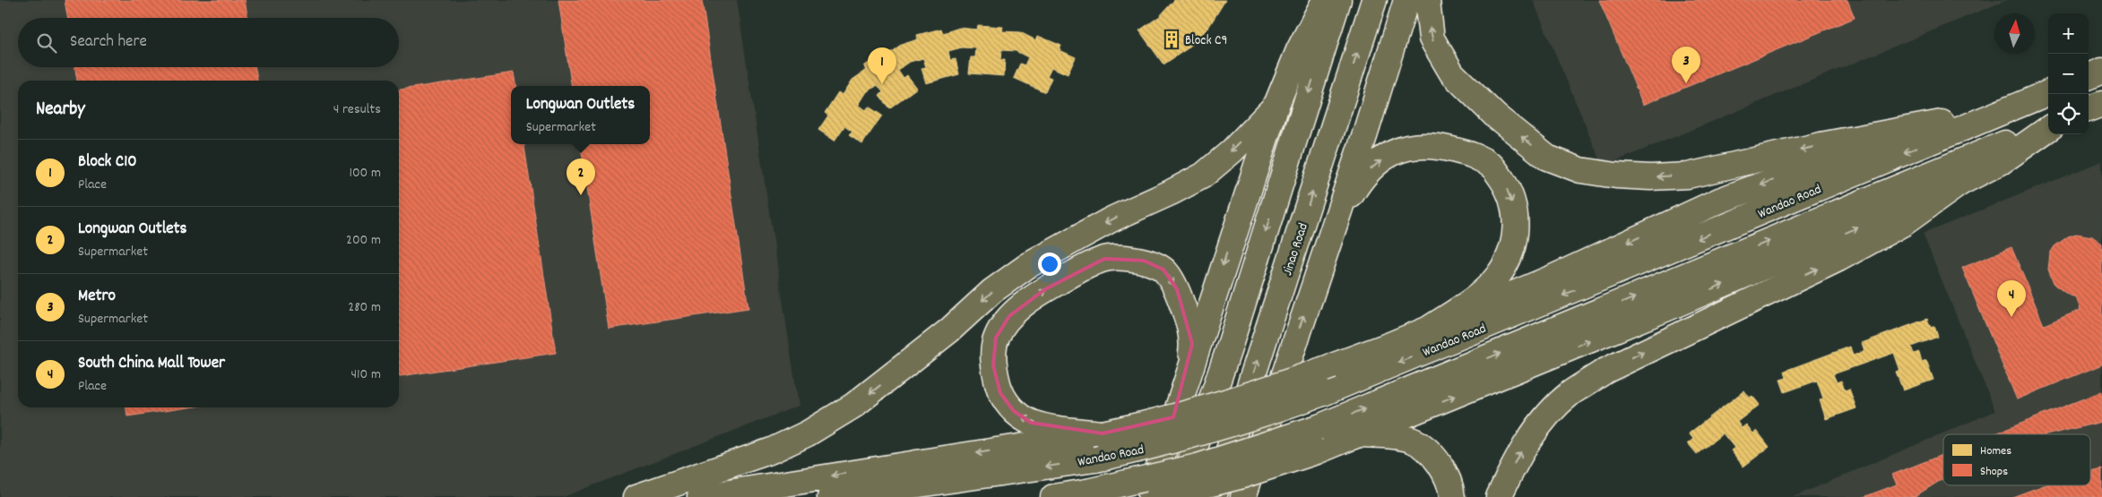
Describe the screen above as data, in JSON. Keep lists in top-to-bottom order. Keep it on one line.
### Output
{"streets":{"main road":["Wandao Road","Jinao Road"]},"places":{"building":["Block C9"]},"legend":["Homes","Shops"],"north":"top","page":{"map_buttons":["+","−"],"search":"Search here","pins":["3","1","2","4"],"heading":["Nearby","4 results"],"popup":["Longwan Outlets","Supermarket"],"list":[{"mark":"1","name":"Block C10","note":"Place","value":"100 m"},{"mark":"2","name":"Longwan Outlets","note":"Supermarket","value":"200 m"},{"mark":"3","name":"Metro","note":"Supermarket","value":"280 m"},{"mark":"4","name":"South China Mall Tower","note":"Place","value":"410 m"}]}}
